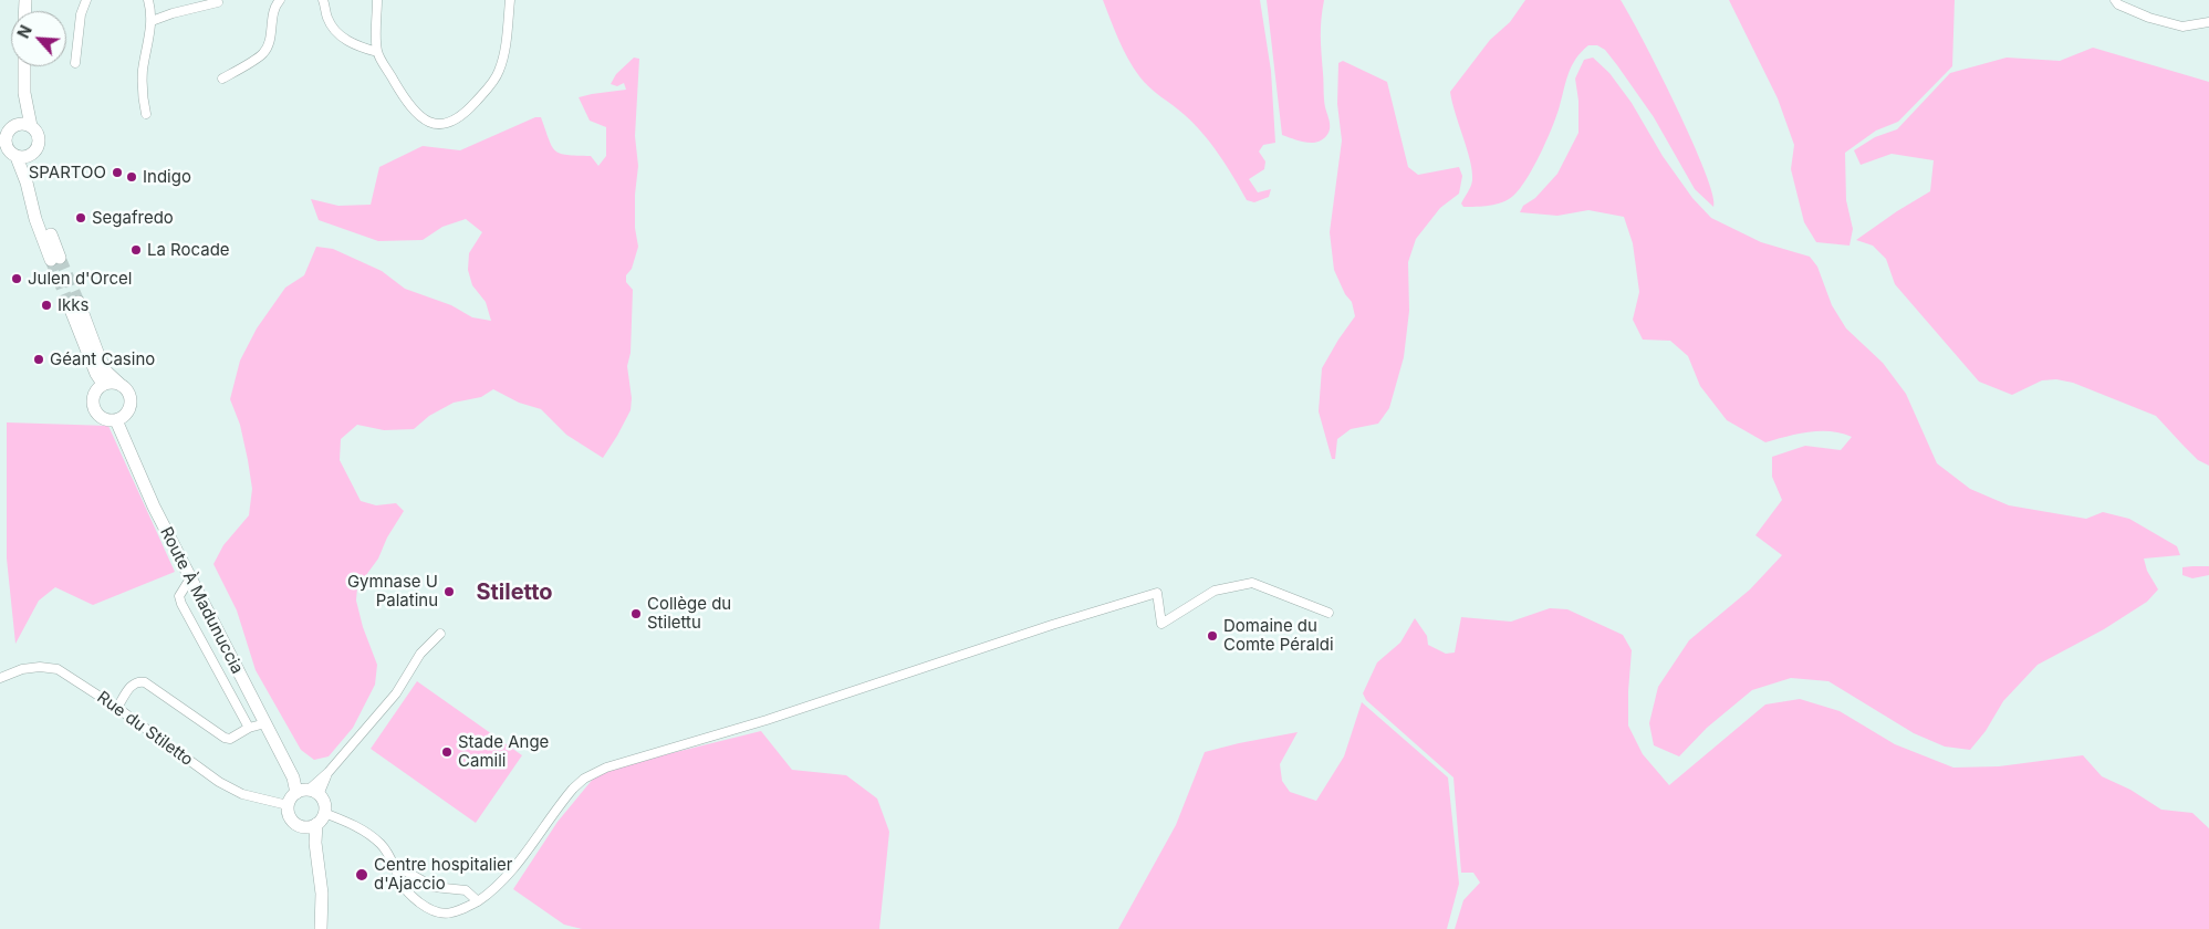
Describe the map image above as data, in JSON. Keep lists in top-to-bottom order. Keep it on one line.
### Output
{"streets":{"main road":["Route À Madunuccia"],"street":["Rue du Stiletto"]},"crossings":[["Route À Madunuccia","Rue du Stiletto"]],"districts":["Stiletto"],"places":["SPARTOO","Indigo","Segafredo","La Rocade","Julen d'Orcel","Ikks","Géant Casino","Gymnase U Palatinu","Collège du Stilettu","Domaine du Comte Péraldi","Stade Ange Camili","Centre hospitalier d'Ajaccio"],"north":"top left"}
